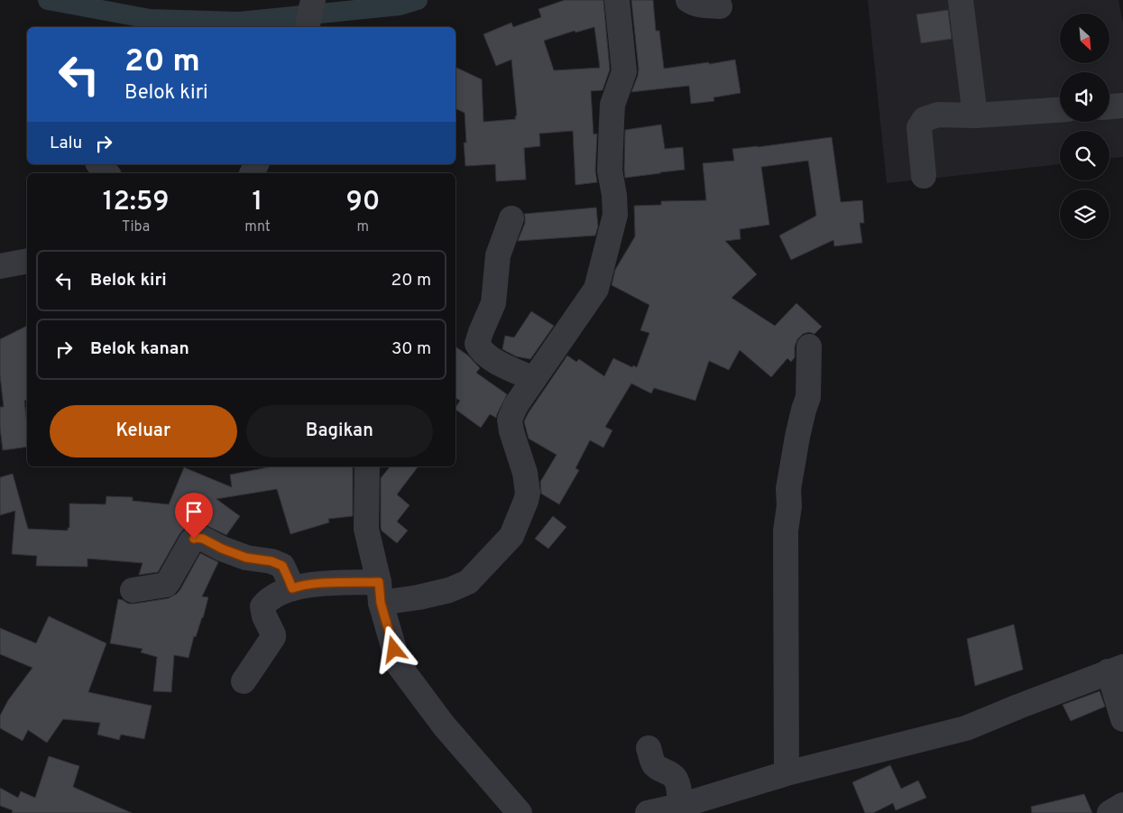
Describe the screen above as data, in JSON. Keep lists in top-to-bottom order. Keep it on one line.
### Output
{"north":"bottom right","page":{"turn":["20 m","Belok kiri"],"then":"Lalu","eta":["12:59","Tiba","1","mnt","90","m"],"list":[{"name":"Belok kiri","value":"20 m"},{"name":"Belok kanan","value":"30 m"}],"buttons":["Keluar","Bagikan"]}}
